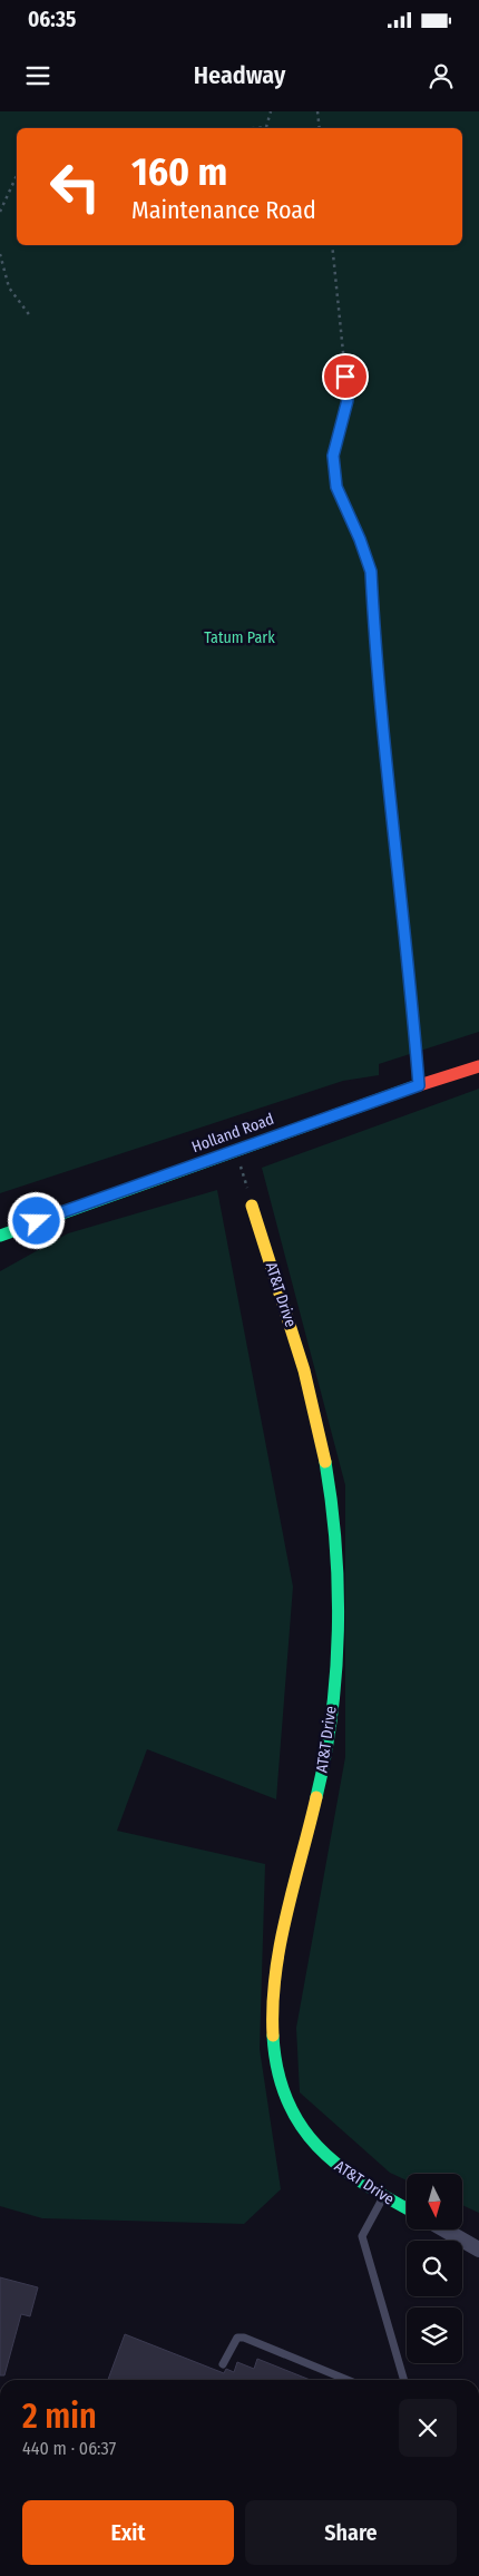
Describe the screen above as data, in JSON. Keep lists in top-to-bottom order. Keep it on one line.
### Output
{"streets":{"street":["Holland Road","AT&T Drive"]},"parks":["Tatum Park"],"north":"bottom","page":{"status":"06:35","header":"Headway","turn":["160 m","Maintenance Road"],"heading":["2 min","440 m · 06:37"],"buttons":["Exit","Share"]}}
